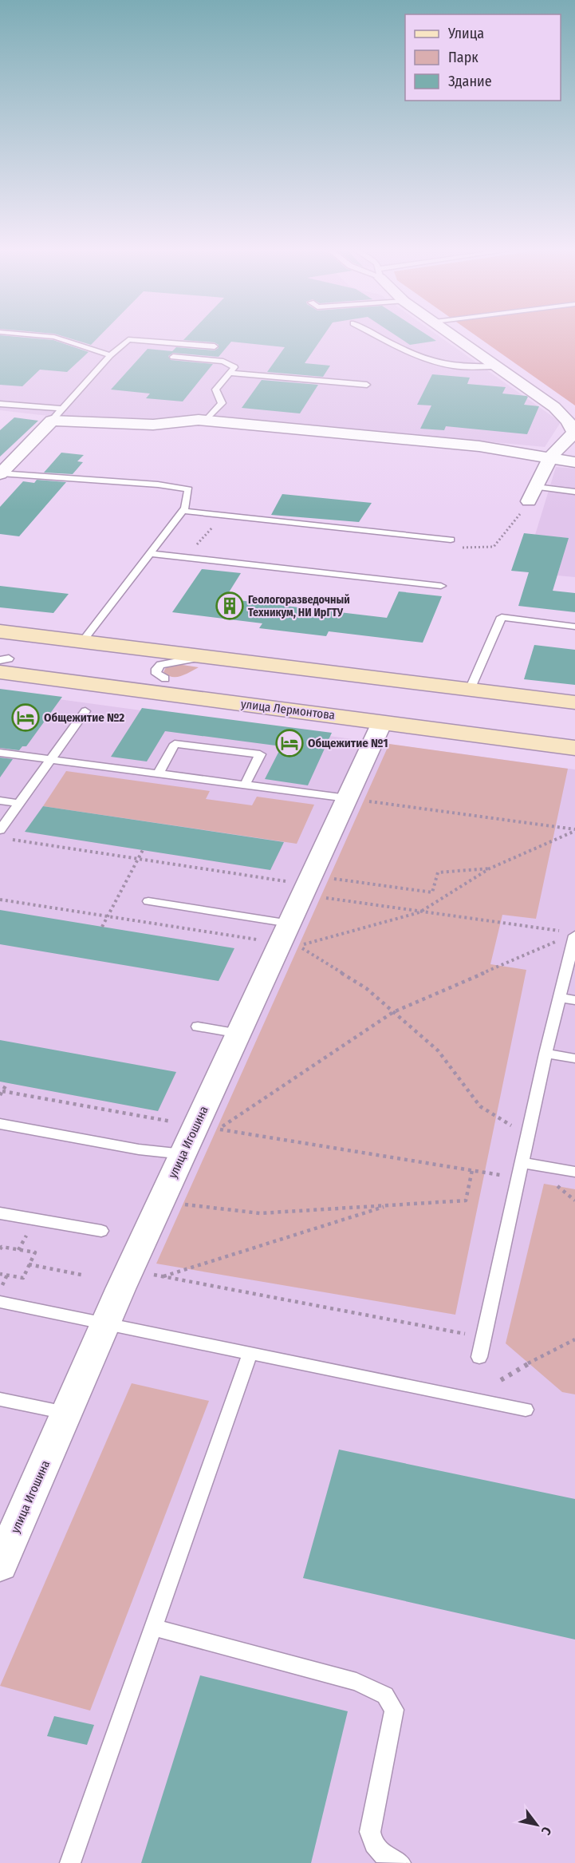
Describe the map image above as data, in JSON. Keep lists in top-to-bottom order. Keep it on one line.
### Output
{"streets":{"main road":["улица Лермонтова"],"street":["улица Игошина"]},"crossings":[["улица Лермонтова","улица Игошина"]],"places":{"building":["Геологоразведочный Техникум, НИ ИрГТУ"],"hotel":["Общежитие №2","Общежитие №1"]},"legend":["Улица","Парк","Здание"],"north":"bottom right"}
